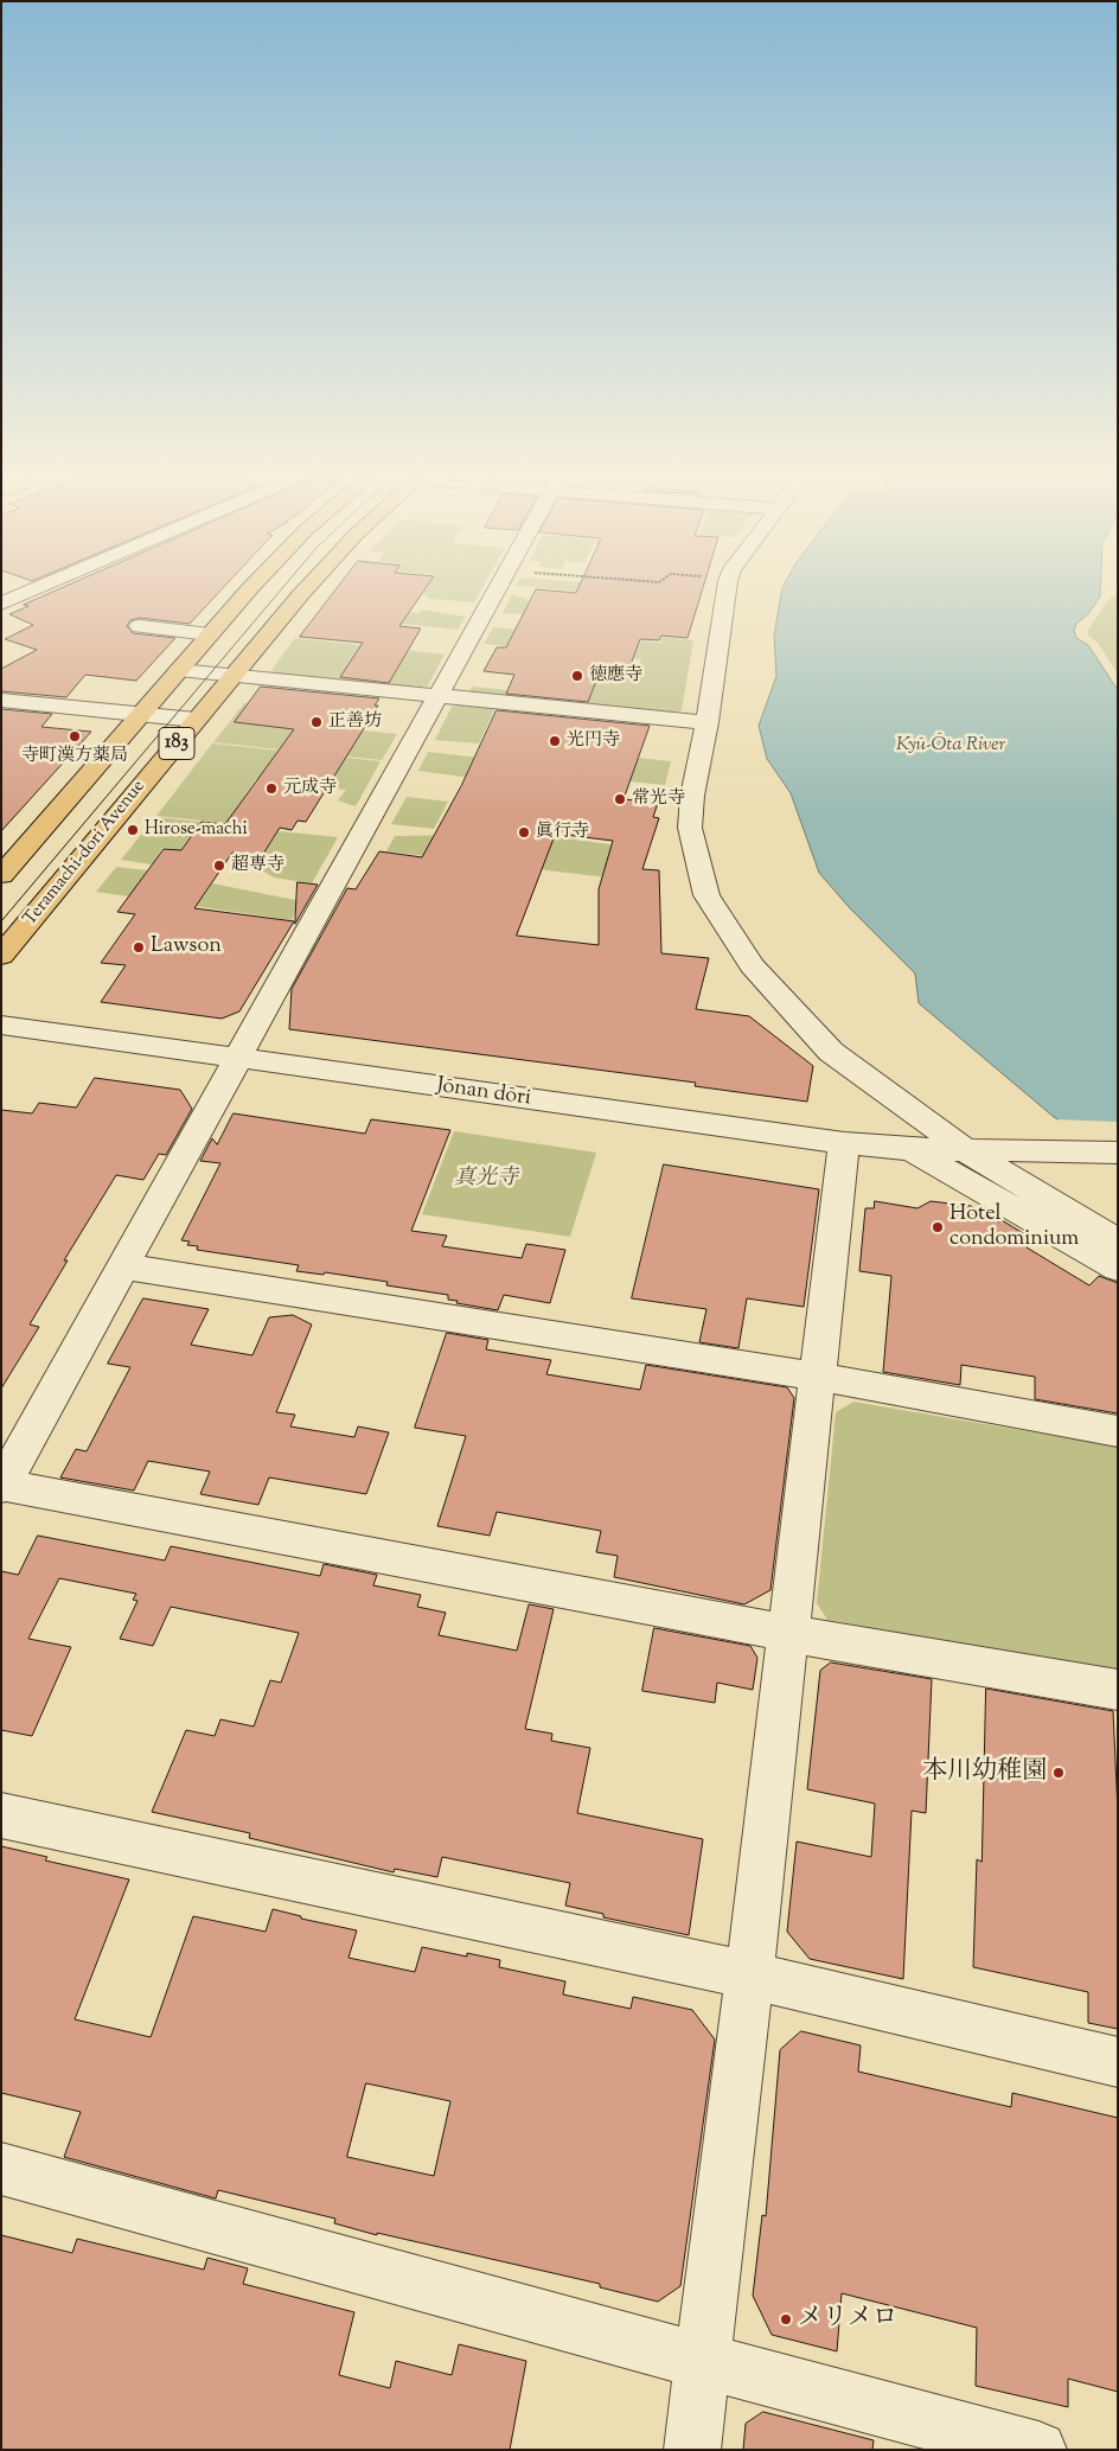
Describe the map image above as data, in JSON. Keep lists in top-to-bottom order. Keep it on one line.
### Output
{"streets":{"highway":["183","Teramachi-dori Avenue"],"street":["Jōnan dōri"]},"crossings":[["183","Teramachi-dori Avenue"]],"water":["Kyū-Ōta River"],"parks":["真光寺"],"places":["徳應寺","正善坊","寺町漢方薬局","光円寺","元成寺","常光寺","Hirose-machi","眞行寺","超専寺","Lawson","Hotel condominium","本川幼稚園","メリメロ"]}
